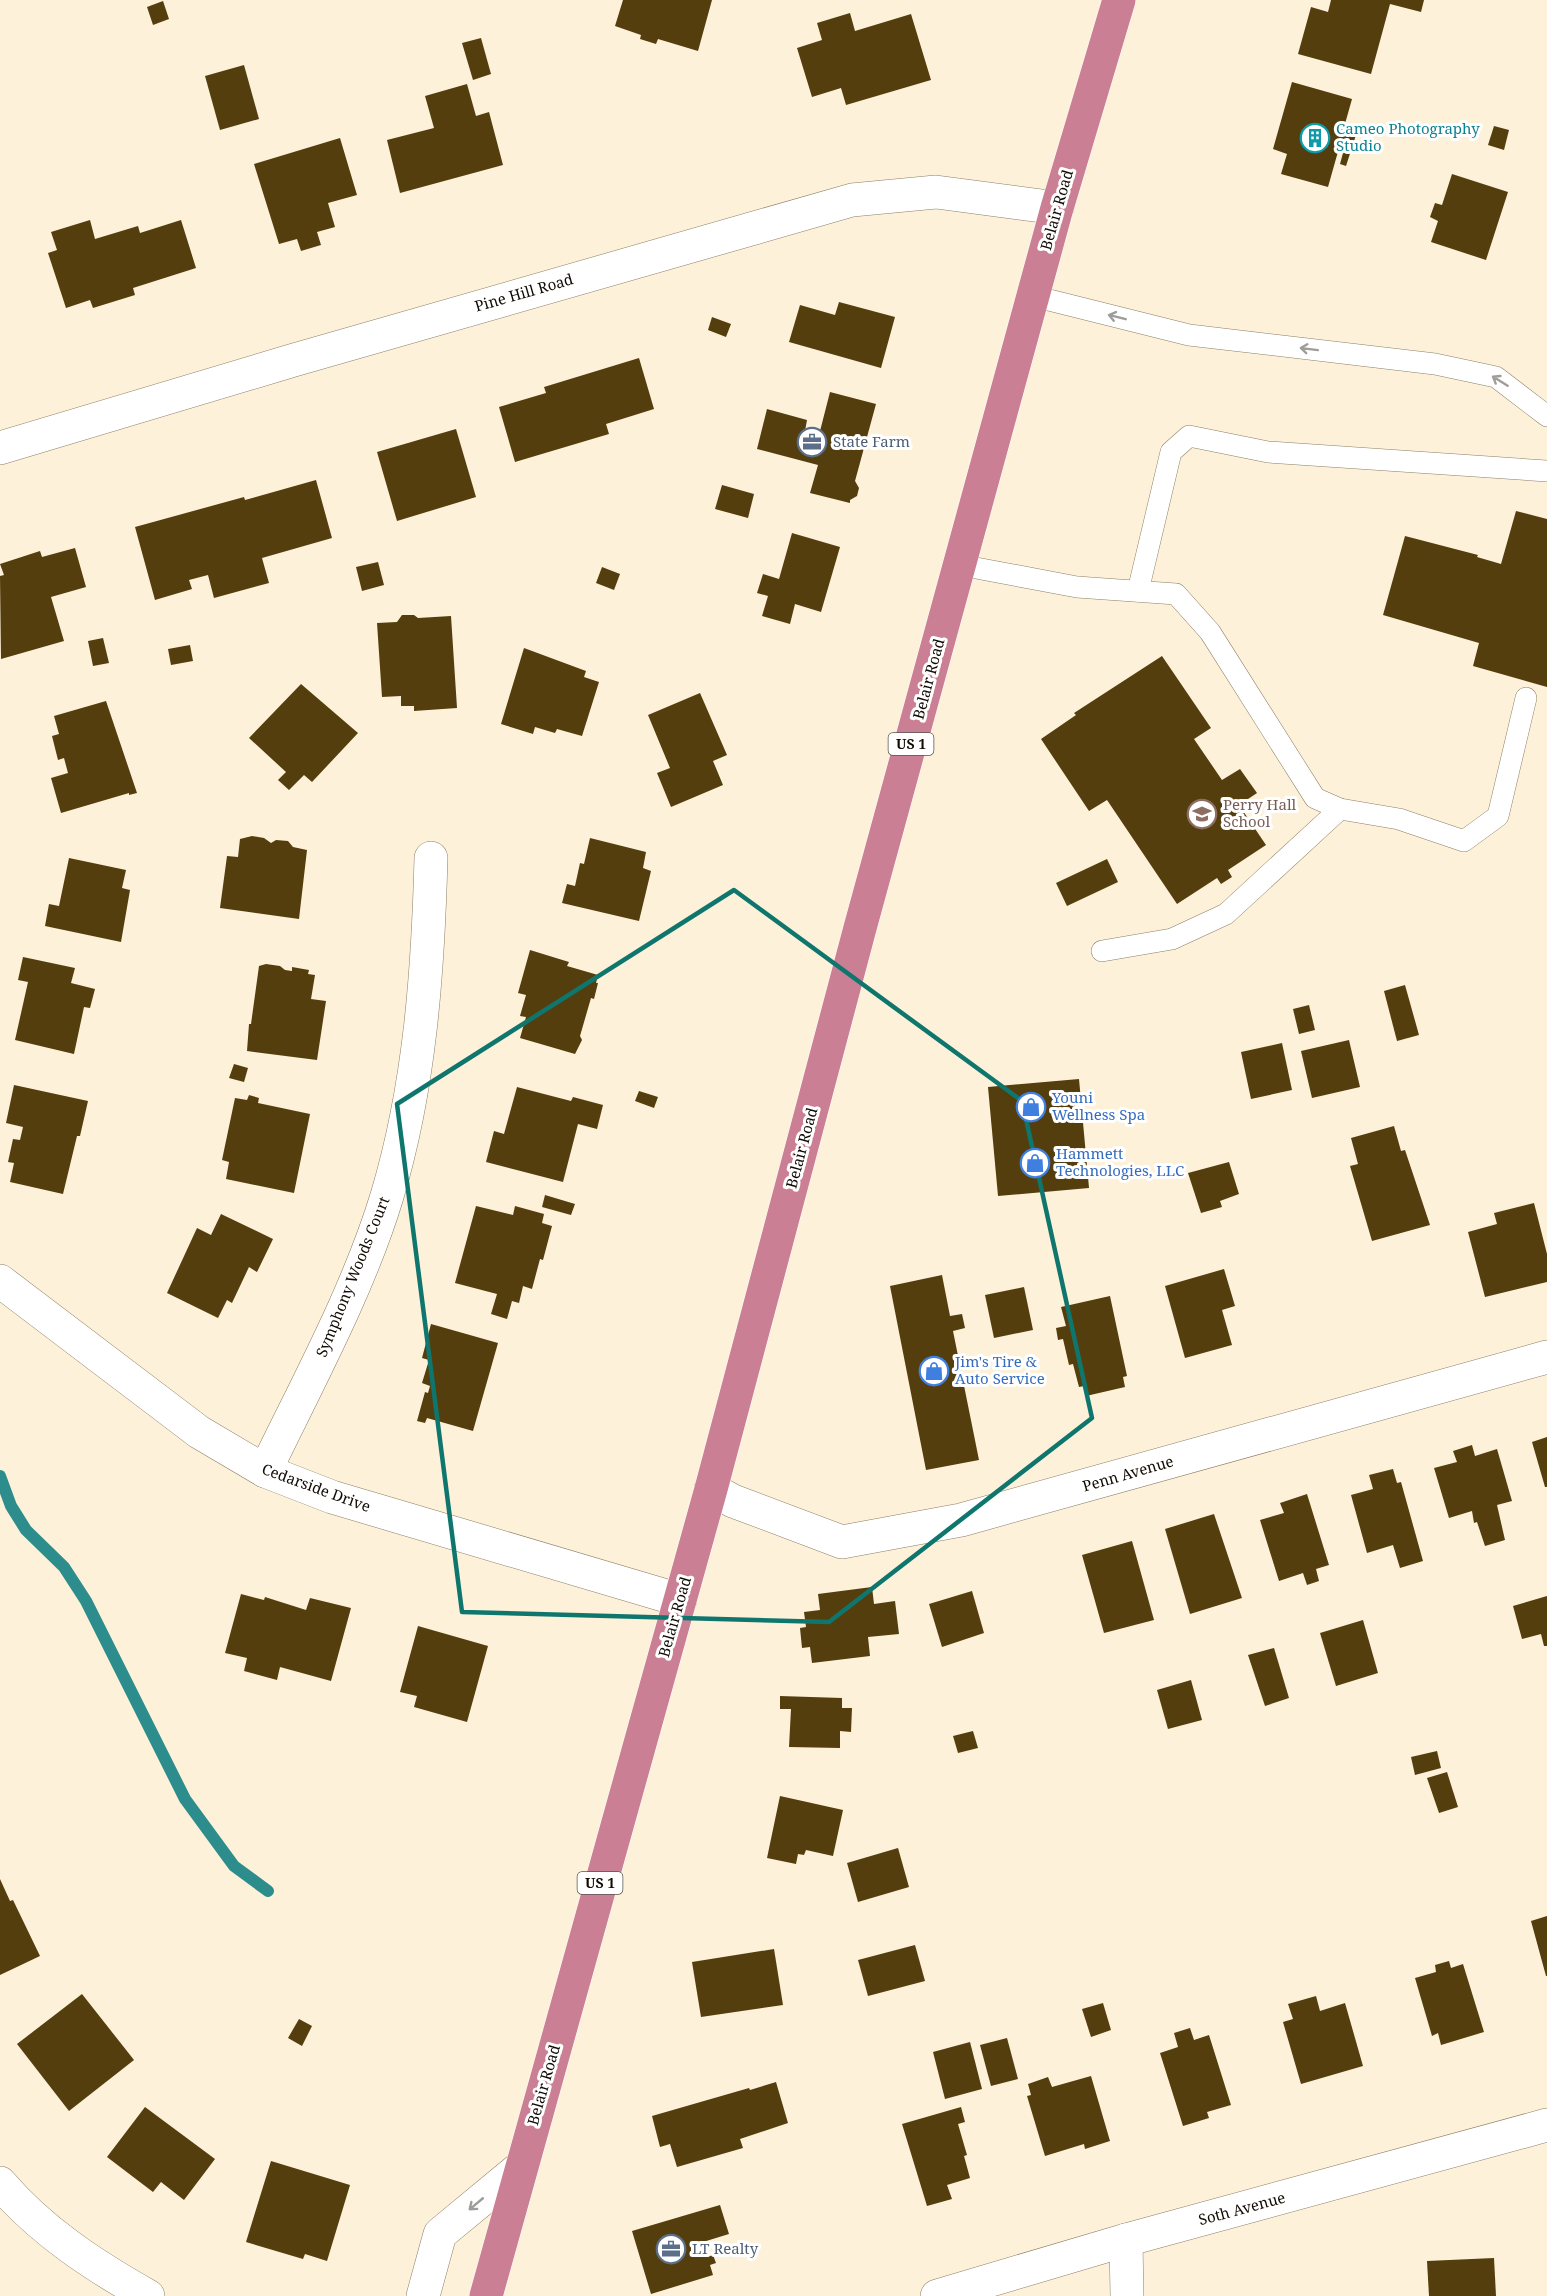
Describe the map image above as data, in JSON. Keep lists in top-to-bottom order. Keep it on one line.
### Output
{"streets":{"highway":["Belair Road","US 1"],"street":["Pine Hill Road","Symphony Woods Court","Penn Avenue","Cedarside Drive","Soth Avenue"]},"crossings":[["Belair Road","Pine Hill Road"],["Belair Road","Penn Avenue"],["Belair Road","Cedarside Drive"],["Symphony Woods Court","Cedarside Drive"]],"places":{"building":["Cameo Photography Studio"],"office":["State Farm","LT Realty"],"school or university":["Perry Hall School"],"shop":["Youni Wellness Spa","Hammett Technologies, LLC","Jim's Tire & Auto Service"]}}
